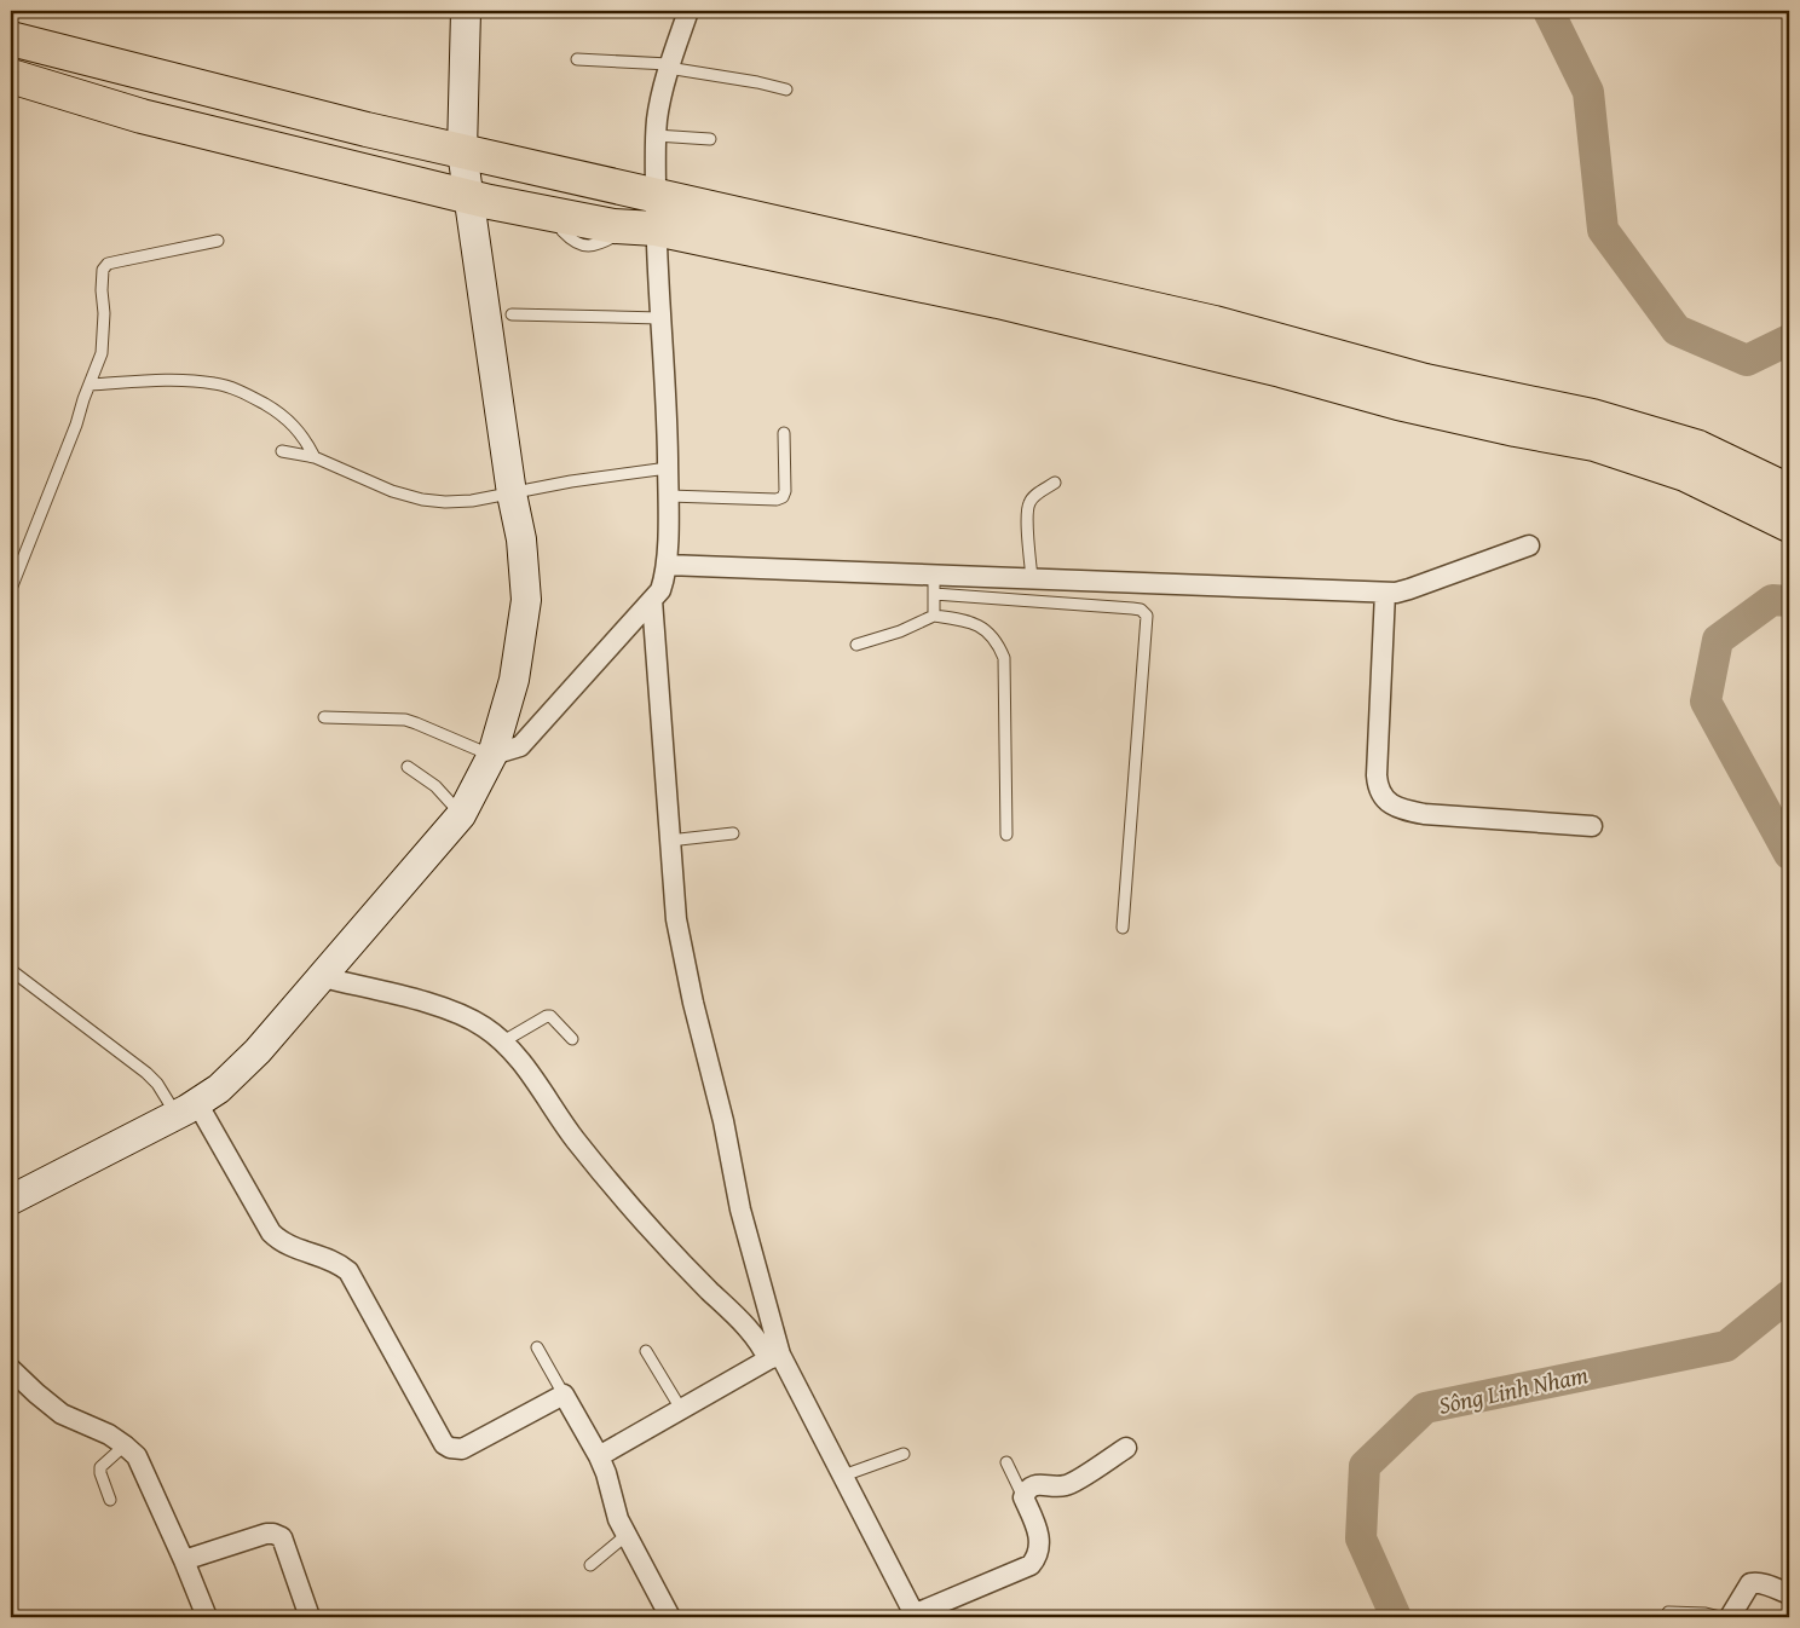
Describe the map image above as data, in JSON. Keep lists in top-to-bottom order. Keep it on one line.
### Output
{"water":["Sông Linh Nham"]}
